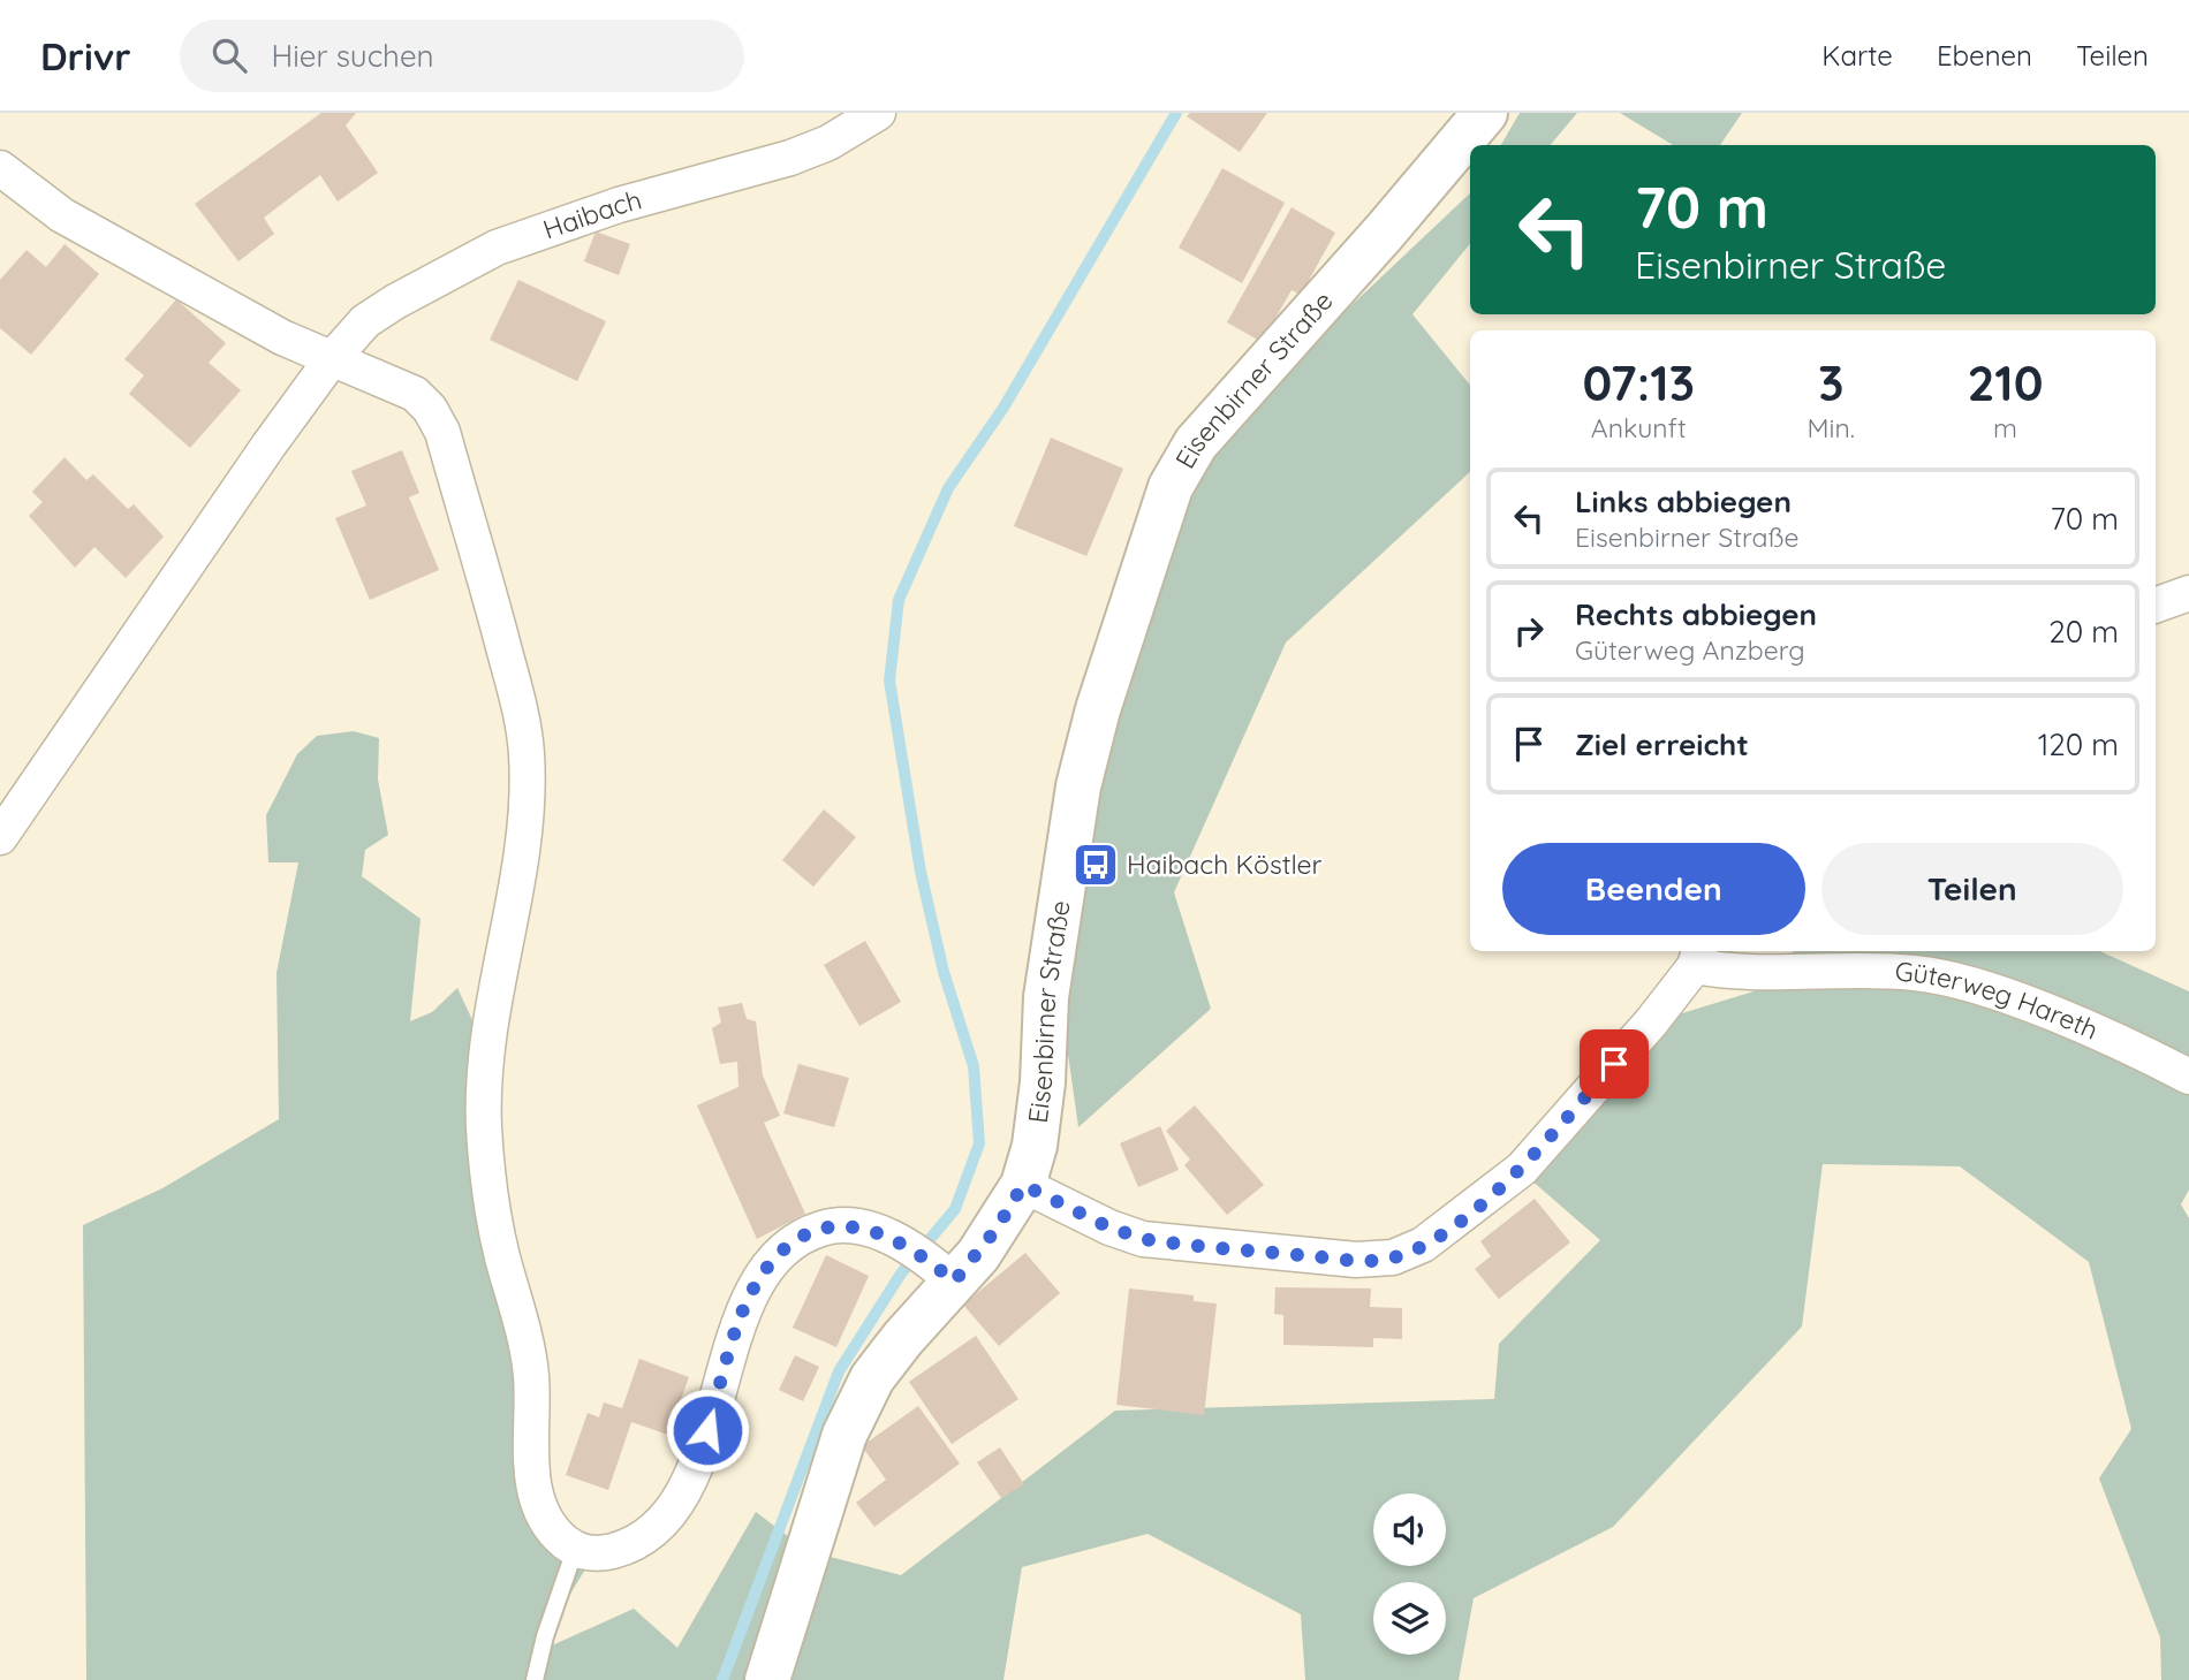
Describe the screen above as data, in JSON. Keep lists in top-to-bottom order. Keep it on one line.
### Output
{"streets":{"main road":["Eisenbirner Straße"],"street":["Haibach","Güterweg Hareth"]},"places":{"bus stop":["Haibach Köstler"]},"page":{"header":"Drivr","search":"Hier suchen","nav":["Karte","Ebenen","Teilen"],"turn":["70 m","Eisenbirner Straße"],"eta":["07:13","Ankunft","3","Min.","210","m"],"list":[{"name":"Links abbiegen","note":"Eisenbirner Straße","value":"70 m"},{"name":"Rechts abbiegen","note":"Güterweg Anzberg","value":"20 m"},{"name":"Ziel erreicht","value":"120 m"}],"buttons":["Beenden","Teilen"]}}
